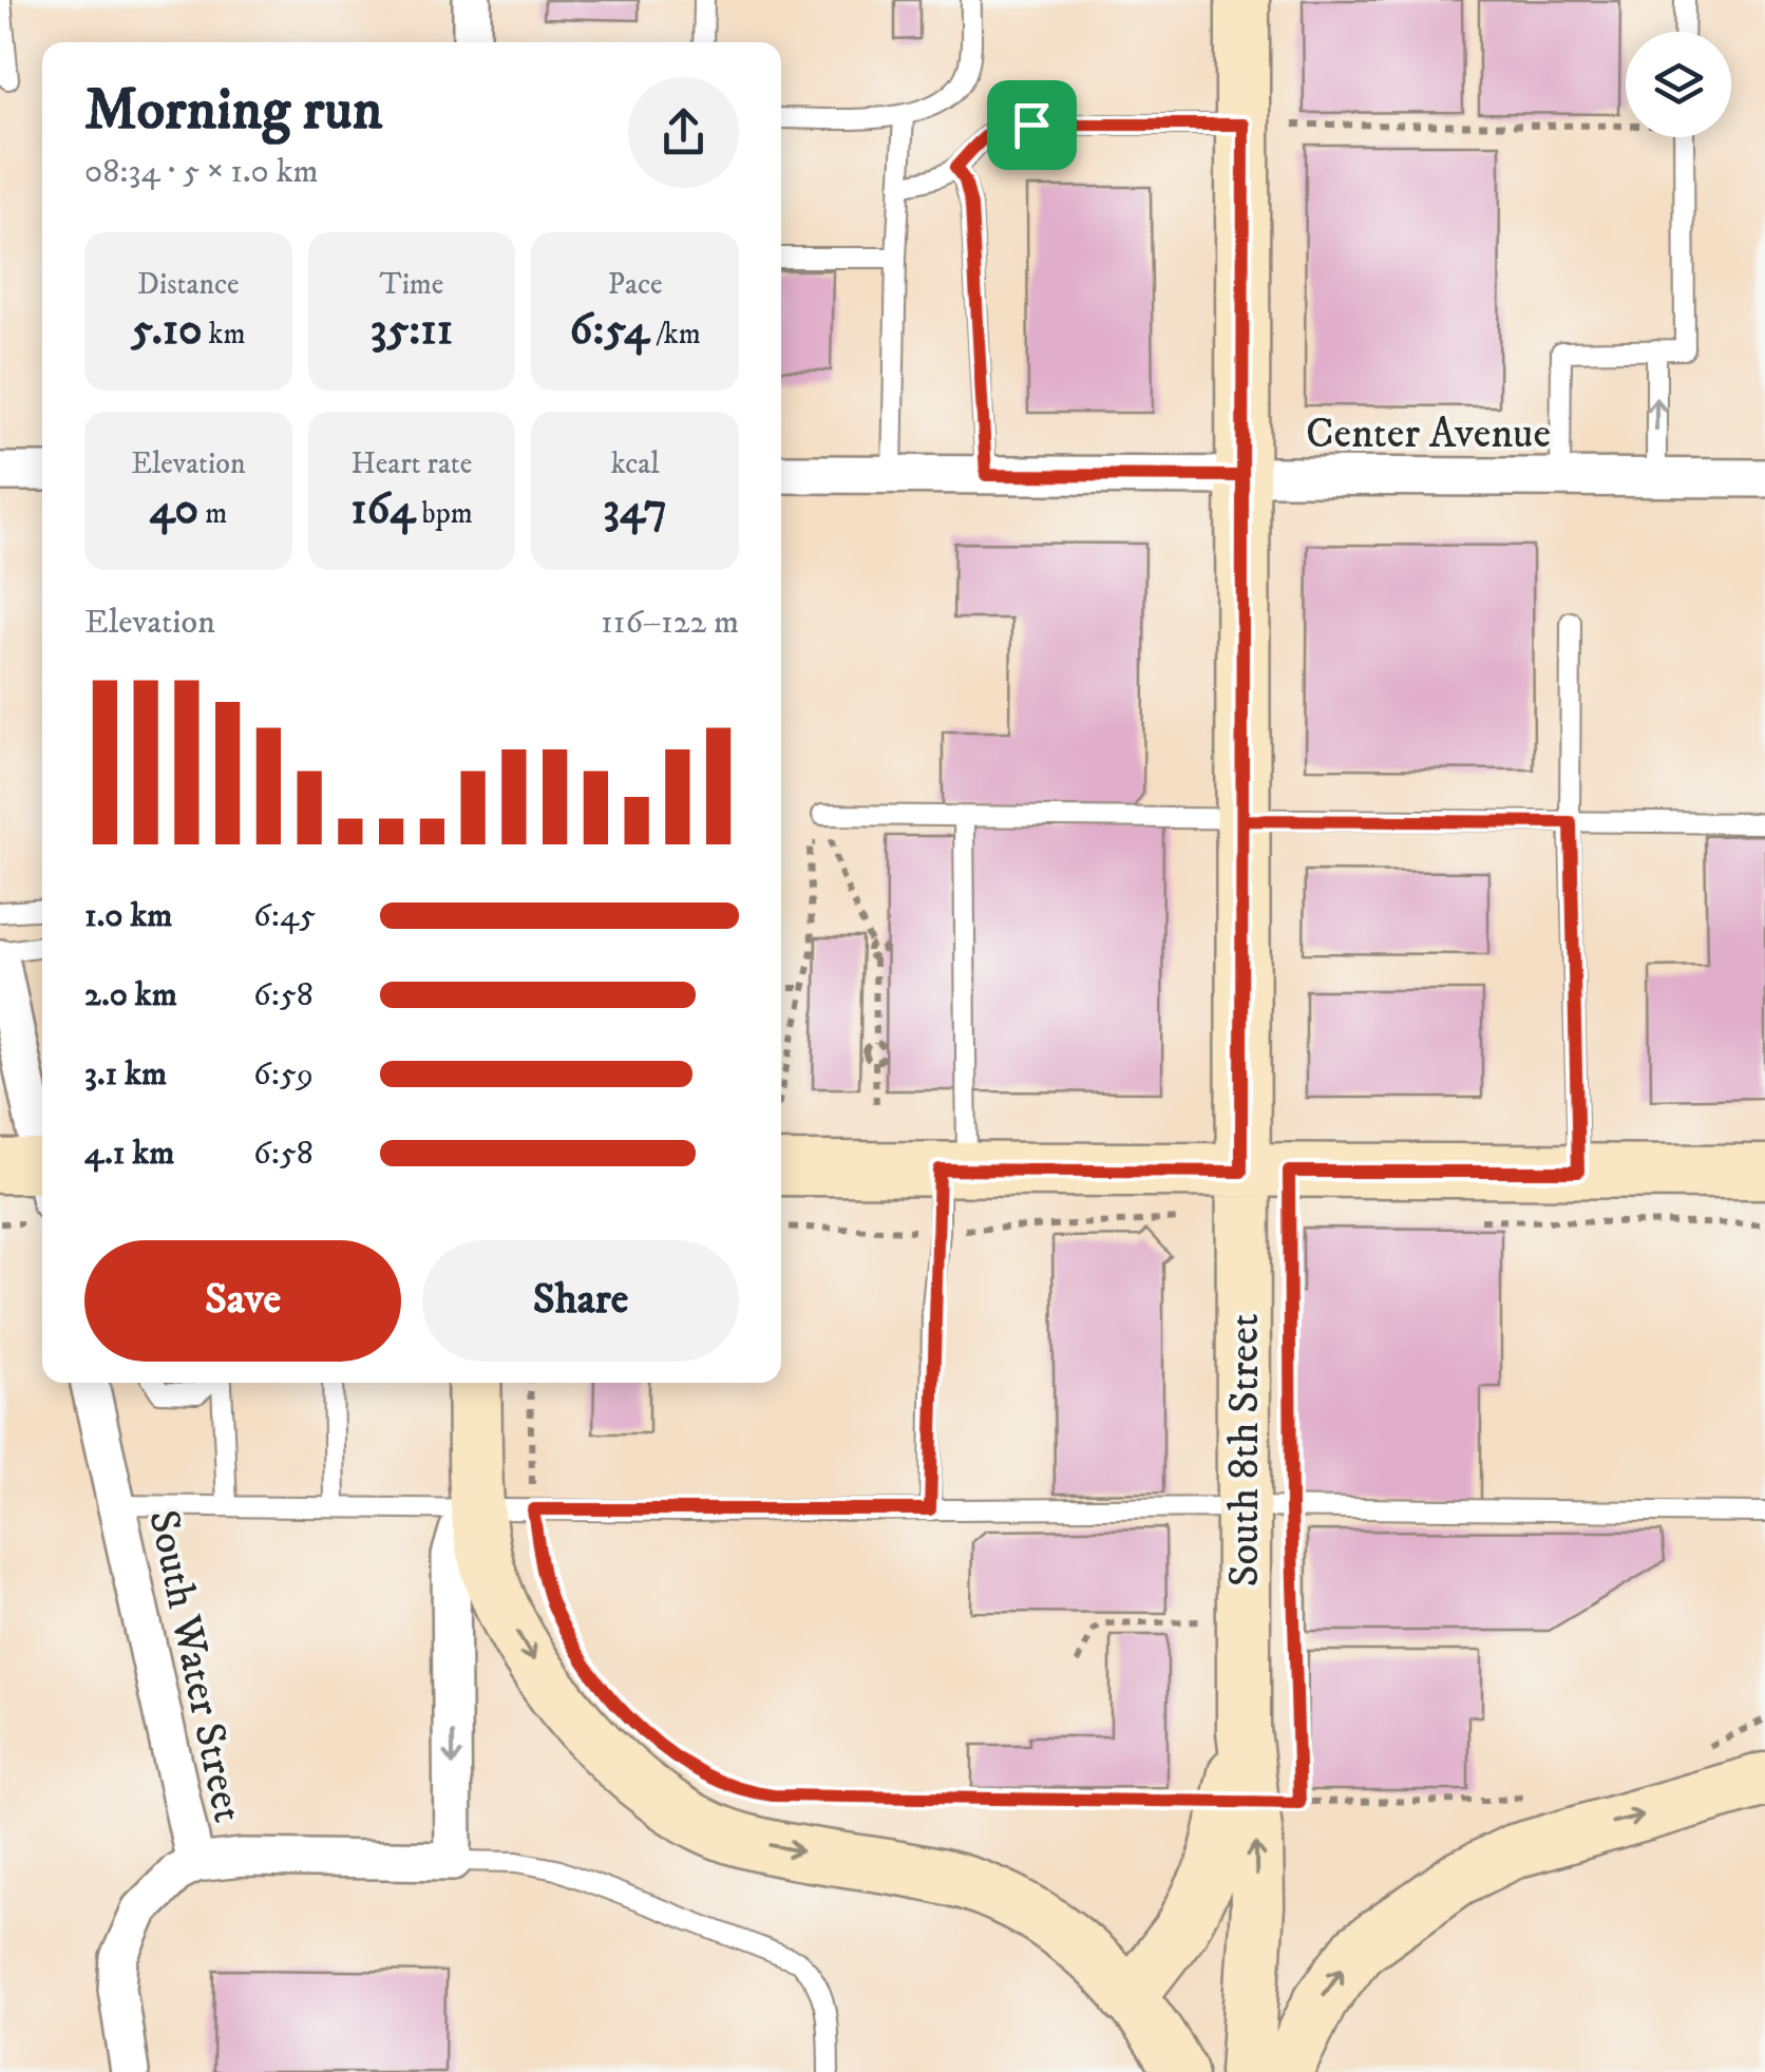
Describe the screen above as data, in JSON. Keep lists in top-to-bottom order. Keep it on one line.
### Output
{"streets":{"street":["Center Avenue","South 8th Street","South Water Street"]},"crossings":[["Center Avenue","South 8th Street"]],"page":{"heading":["Morning run","08:34 · 5 × 1.0 km"],"stats":[["Distance","5.10 km"],["Time","35:11"],["Pace","6:54 /km"],["Elevation","40 m"],["Heart rate","164 bpm"],["kcal","347"]],"chart":["Elevation","116–122 m"],"list":[{"name":"1.0 km","note":"6:45"},{"name":"2.0 km","note":"6:58"},{"name":"3.1 km","note":"6:59"},{"name":"4.1 km","note":"6:58"}],"buttons":["Save","Share"]}}
